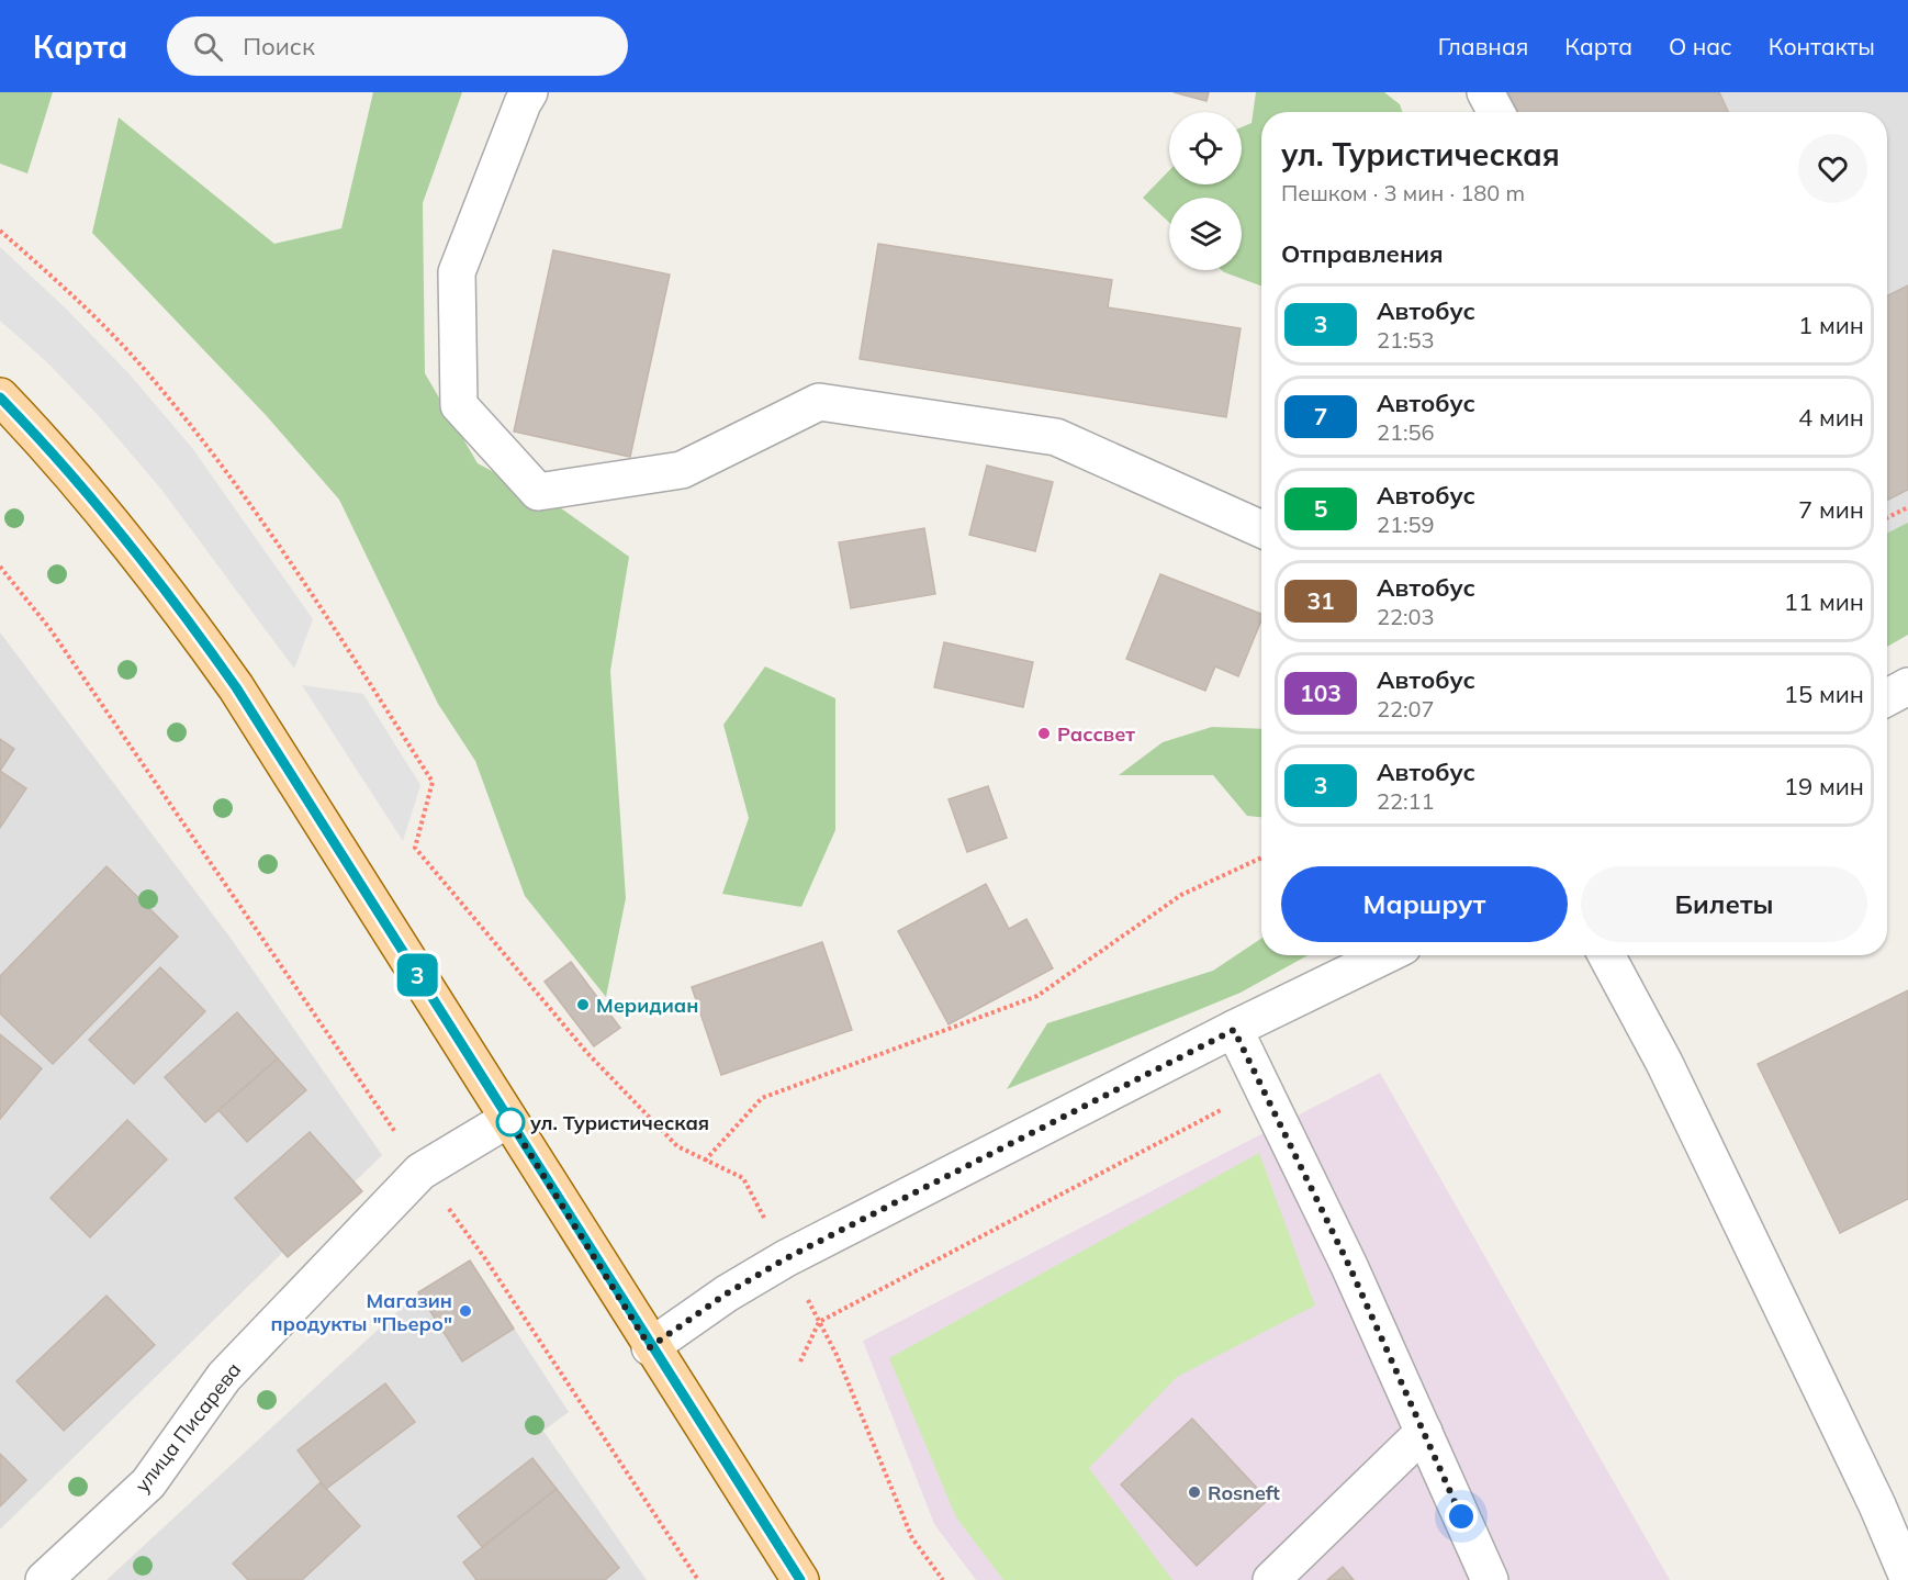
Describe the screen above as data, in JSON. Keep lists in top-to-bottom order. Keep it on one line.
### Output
{"streets":{"street":["улица Писарева"]},"places":["Рассвет","Меридиан","ул. Туристическая","Магазин продукты \"Пьеро\"","Rosneft"],"lines":["bus line 3"],"page":{"header":"Карта","search":"Поиск","nav":["Главная","Карта","О нас","Контакты"],"on_map":"3","heading":[["ул. Туристическая","Пешком · 3 мин · 180 m"],"Отправления"],"list":[{"mark":"3","name":"Автобус","note":"21:53","value":"1 мин"},{"mark":"7","name":"Автобус","note":"21:56","value":"4 мин"},{"mark":"5","name":"Автобус","note":"21:59","value":"7 мин"},{"mark":"31","name":"Автобус","note":"22:03","value":"11 мин"},{"mark":"103","name":"Автобус","note":"22:07","value":"15 мин"},{"mark":"3","name":"Автобус","note":"22:11","value":"19 мин"}],"buttons":["Маршрут","Билеты"]}}
